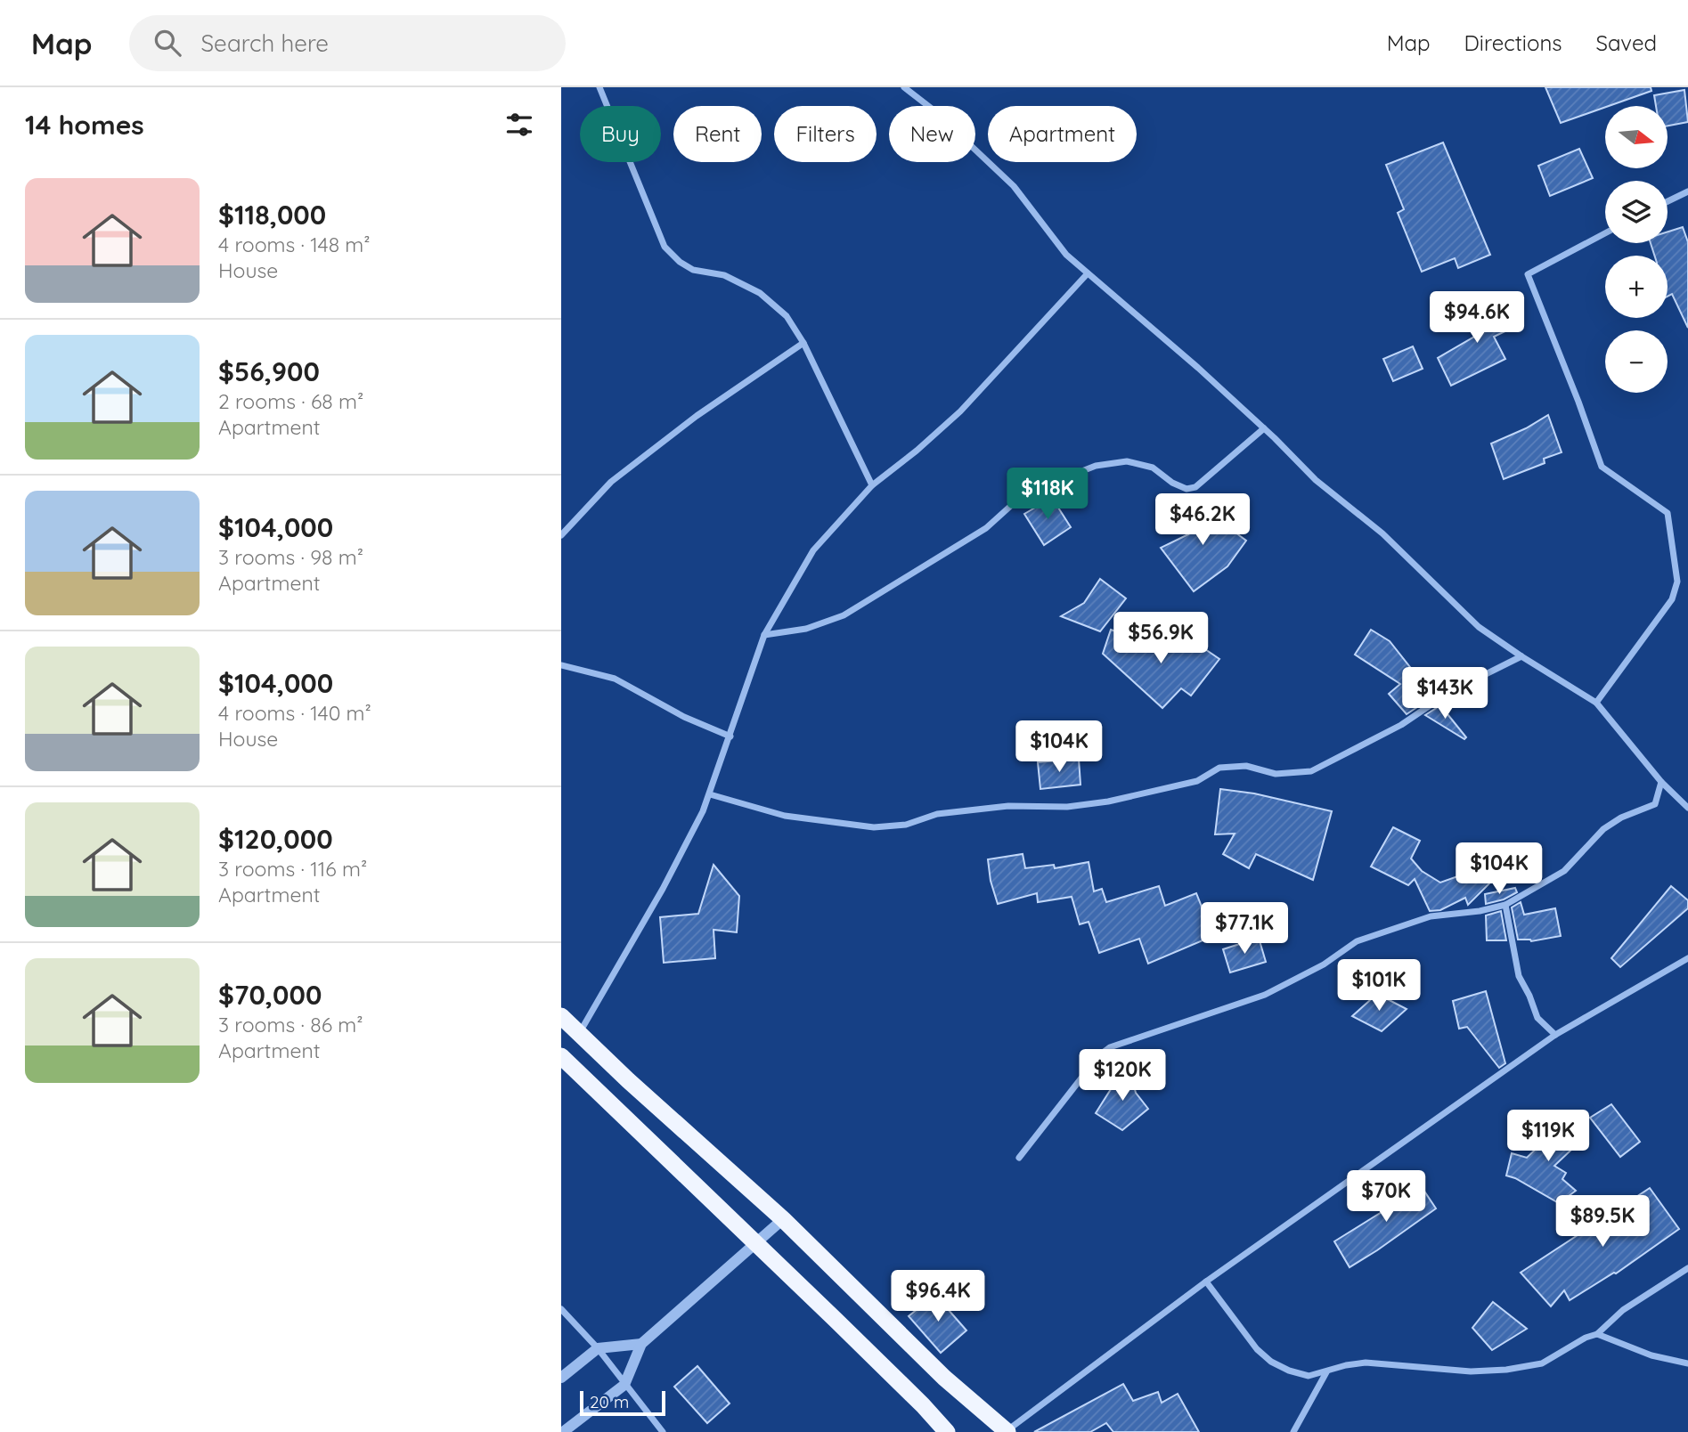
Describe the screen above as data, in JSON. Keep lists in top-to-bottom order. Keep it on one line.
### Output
{"scale_bar":"20 m","north":"right","page":{"header":"Map","search":"Search here","nav":["Map","Directions","Saved"],"heading":"14 homes","map_buttons":["+","−"],"chip":["Buy","Rent","Filters","New","Apartment"],"list":[{"name":"$118,000","note":"4 rooms · 148 m² · House"},{"name":"$56,900","note":"2 rooms · 68 m² · Apartment"},{"name":"$104,000","note":"3 rooms · 98 m² · Apartment"},{"name":"$104,000","note":"4 rooms · 140 m² · House"},{"name":"$120,000","note":"3 rooms · 116 m² · Apartment"},{"name":"$70,000","note":"3 rooms · 86 m² · Apartment"}],"price":["$94.6K","$118K","$46.2K","$56.9K","$143K","$104K","$104K","$77.1K","$101K","$120K","$119K","$70K","$89.5K","$96.4K"],"scale":"20 m"}}
